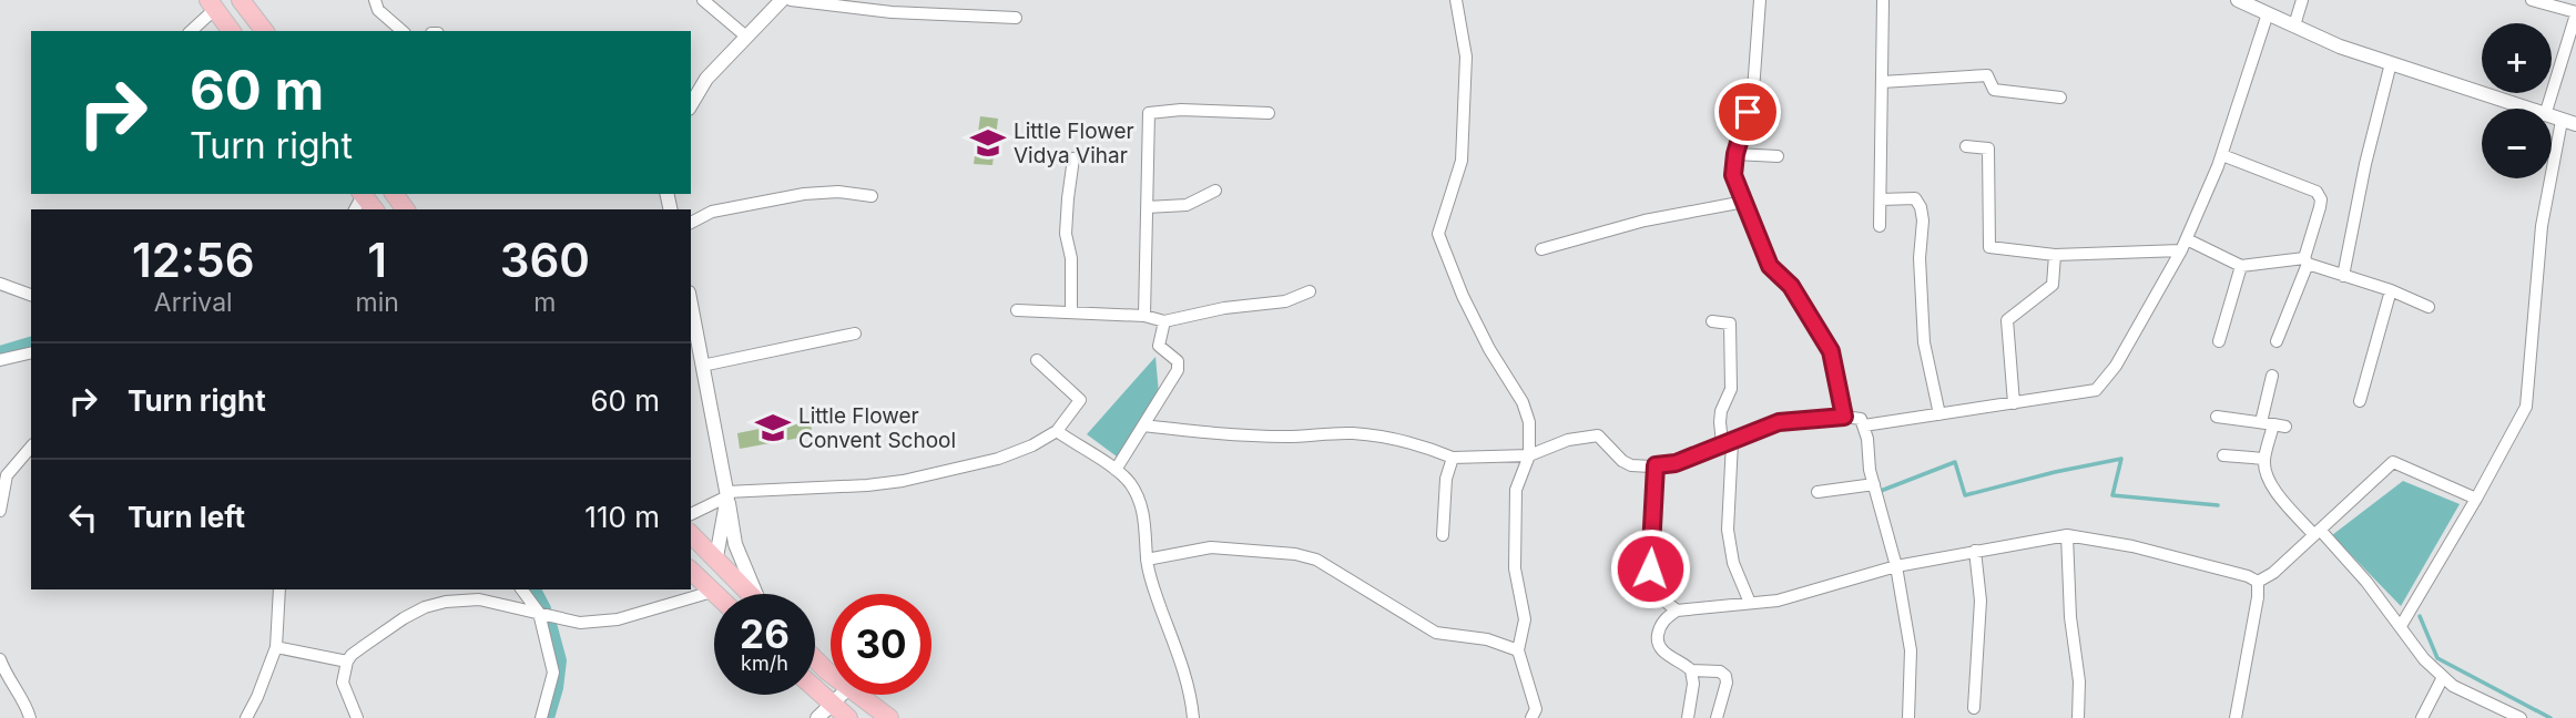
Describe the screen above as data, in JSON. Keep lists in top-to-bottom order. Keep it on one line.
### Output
{"places":{"school or university":["Little Flower Vidya Vihar","Little Flower Convent School"]},"page":{"map_buttons":["+","−"],"turn":["60 m","Turn right"],"eta":["12:56","Arrival","1","min","360","m"],"list":[{"name":"Turn right","value":"60 m"},{"name":"Turn left","value":"110 m"}],"speed":"26 km/h","limit":"30"}}
